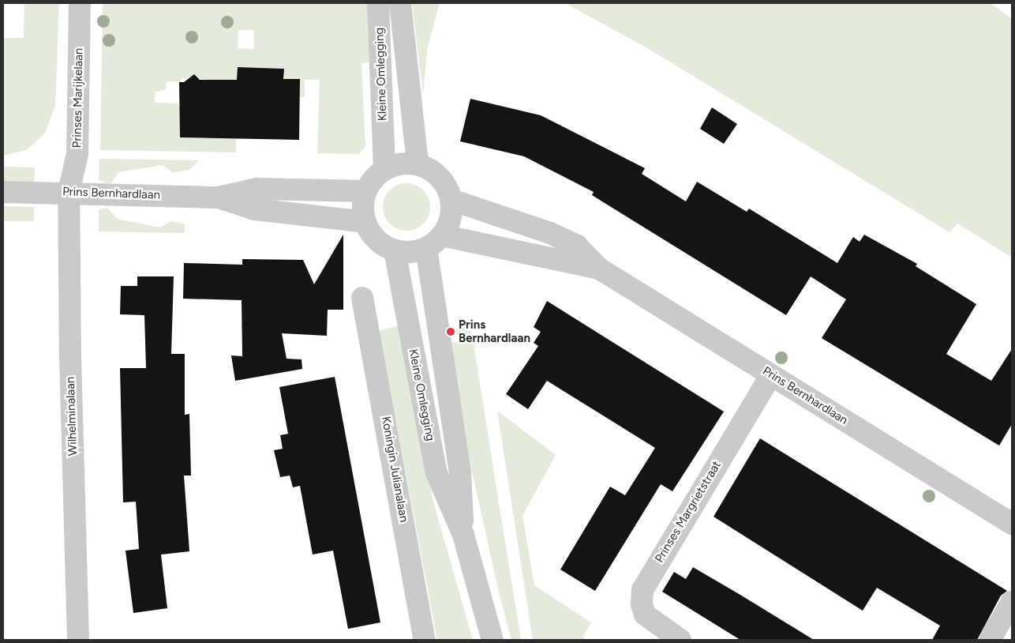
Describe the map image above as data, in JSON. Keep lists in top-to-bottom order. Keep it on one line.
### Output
{"streets":{"street":["Kleine Omlegging","Prinses Marijkelaan","Prins Bernhardlaan","Wilhelminalaan","Koningin Julianalaan","Prinses Margrietstraat"]},"crossings":[["Kleine Omlegging","Prins Bernhardlaan"],["Prinses Marijkelaan","Prins Bernhardlaan"],["Prinses Marijkelaan","Wilhelminalaan"],["Prins Bernhardlaan","Wilhelminalaan"],["Prins Bernhardlaan","Prinses Margrietstraat"]],"places":["Prins Bernhardlaan"]}
